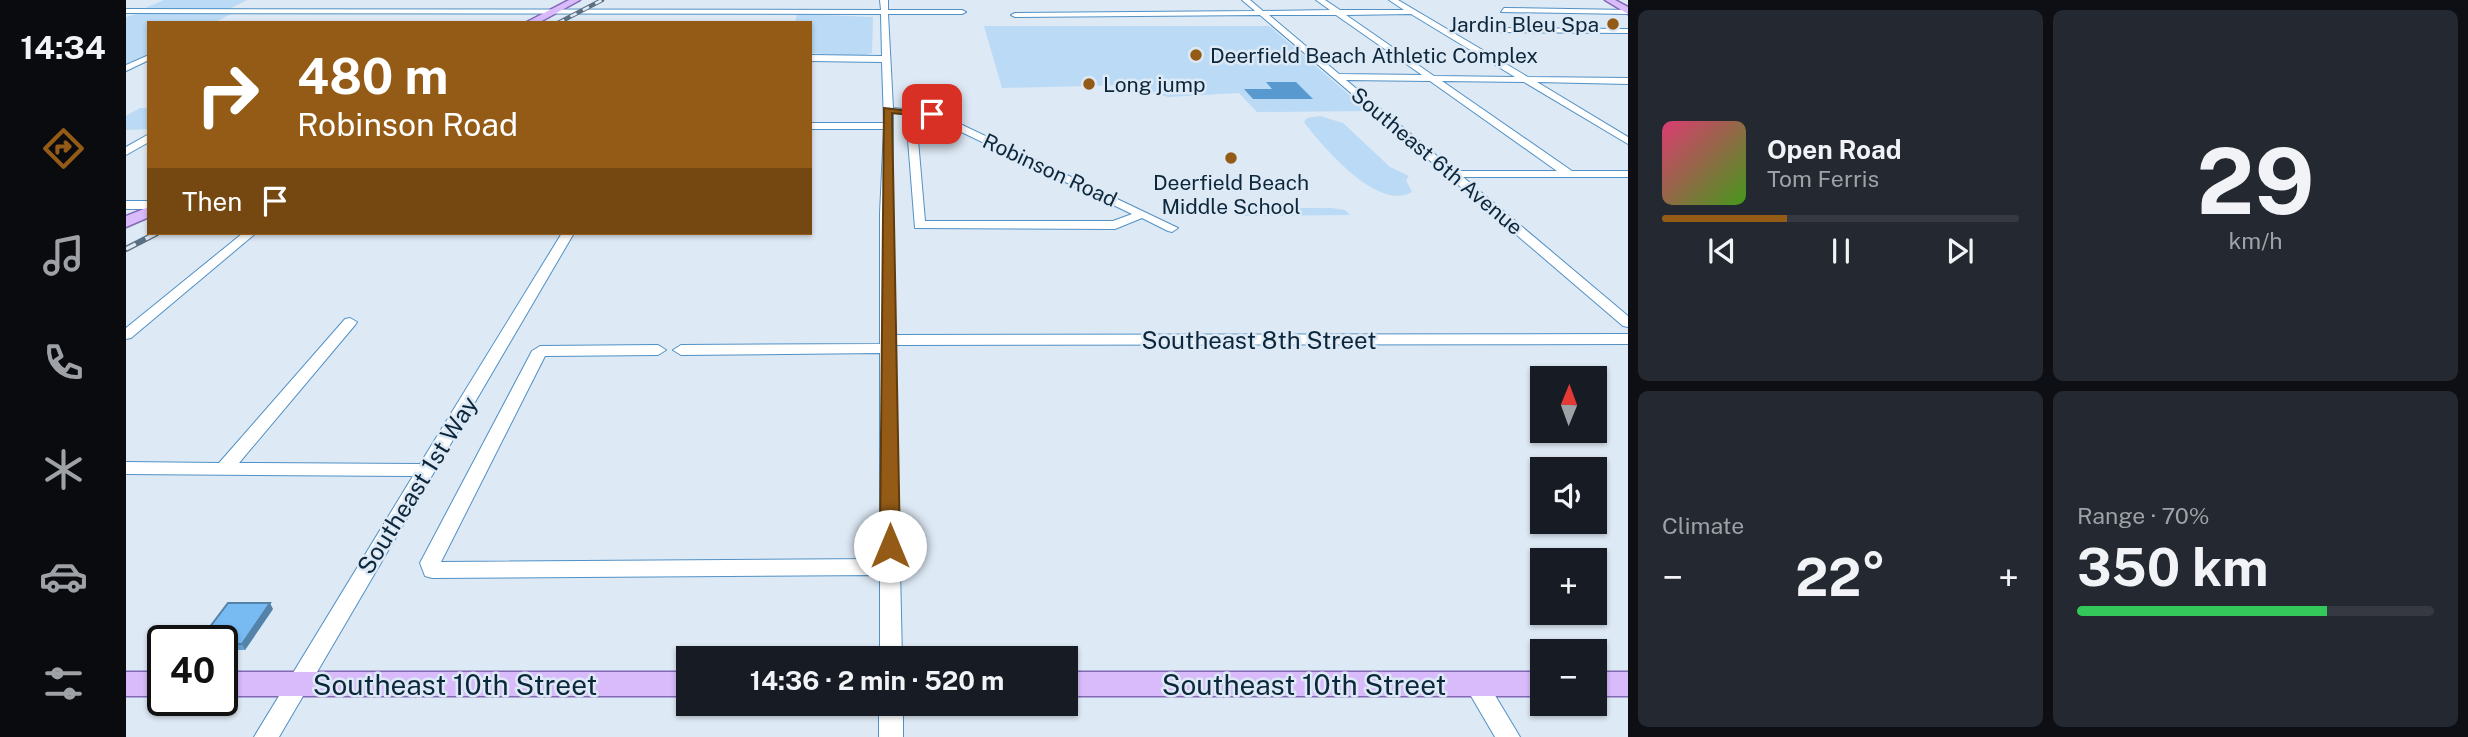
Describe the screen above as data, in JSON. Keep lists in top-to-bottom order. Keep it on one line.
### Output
{"streets":{"main road":["Southeast 10th Street"],"street":["Southeast 6th Avenue","Robinson Road","Southeast 8th Street","Southeast 1st Way"]},"crossings":[["Southeast 1st Way","Southeast 10th Street"]],"places":["Jardin Bleu Spa","Deerfield Beach Athletic Complex","Long jump","Deerfield Beach Middle School"],"north":"top","page":{"tabs":"14:34","tile":[["29","km/h"],"Climate",["Range · 70%","350 km"]],"turn":["480 m","Robinson Road"],"song":["Open Road","Tom Ferris"],"then":"Then","map_buttons":["+","−"],"heat":["−","22°","+"],"limit":"40","trip":"14:36 · 2 min · 520 m"}}
